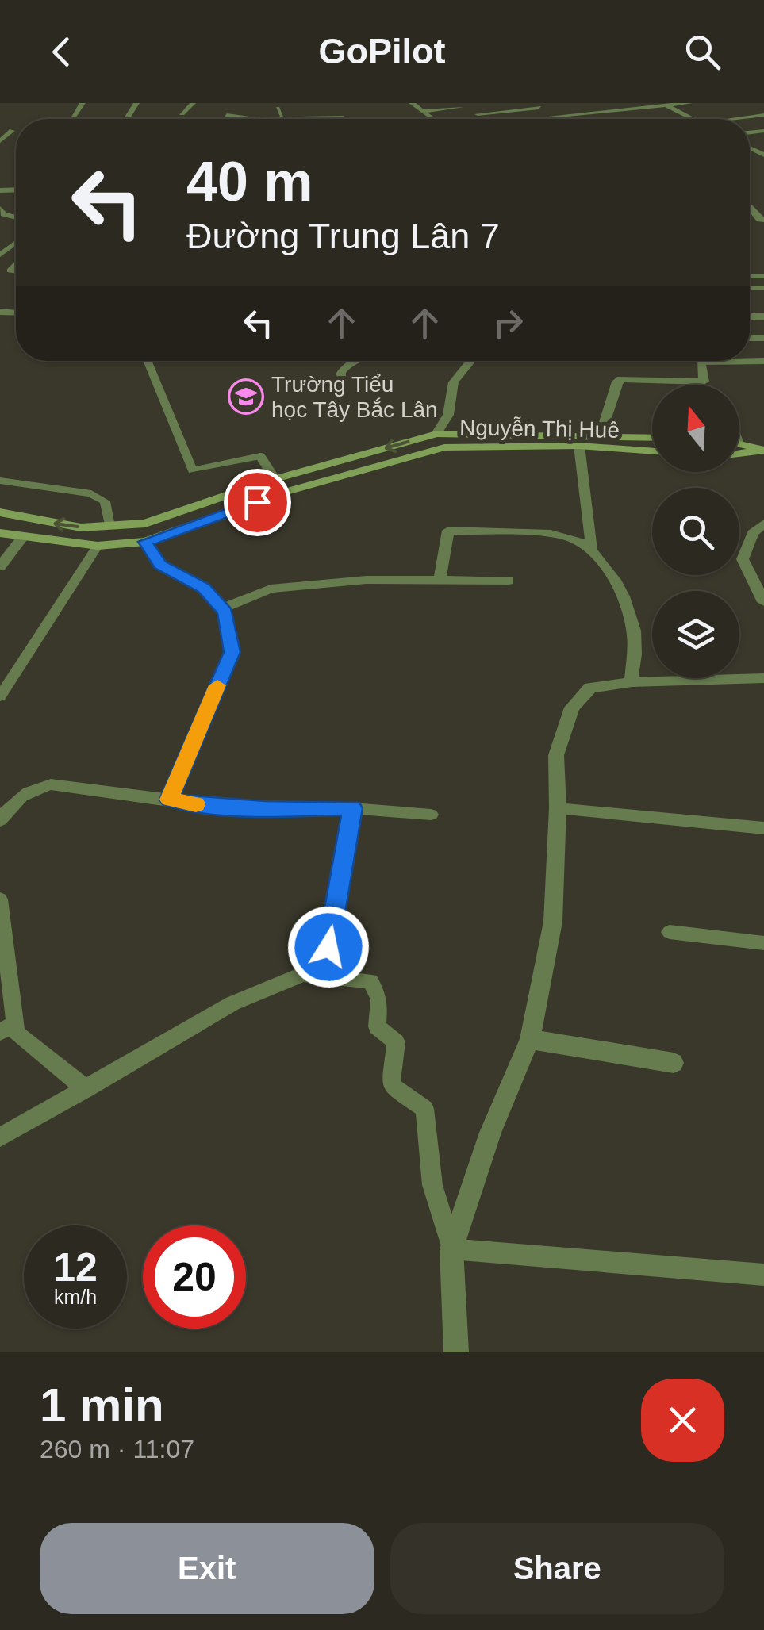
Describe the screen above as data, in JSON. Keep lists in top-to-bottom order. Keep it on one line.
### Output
{"streets":{"street":["Nguyễn Thị Huê"]},"places":{"school or university":["Trường Tiểu học Tây Bắc Lân"]},"north":"top","page":{"header":"GoPilot","turn":["40 m","Đường Trung Lân 7"],"speed":"12 km/h","limit":"20","heading":["1 min","260 m · 11:07"],"buttons":["Exit","Share"]}}
